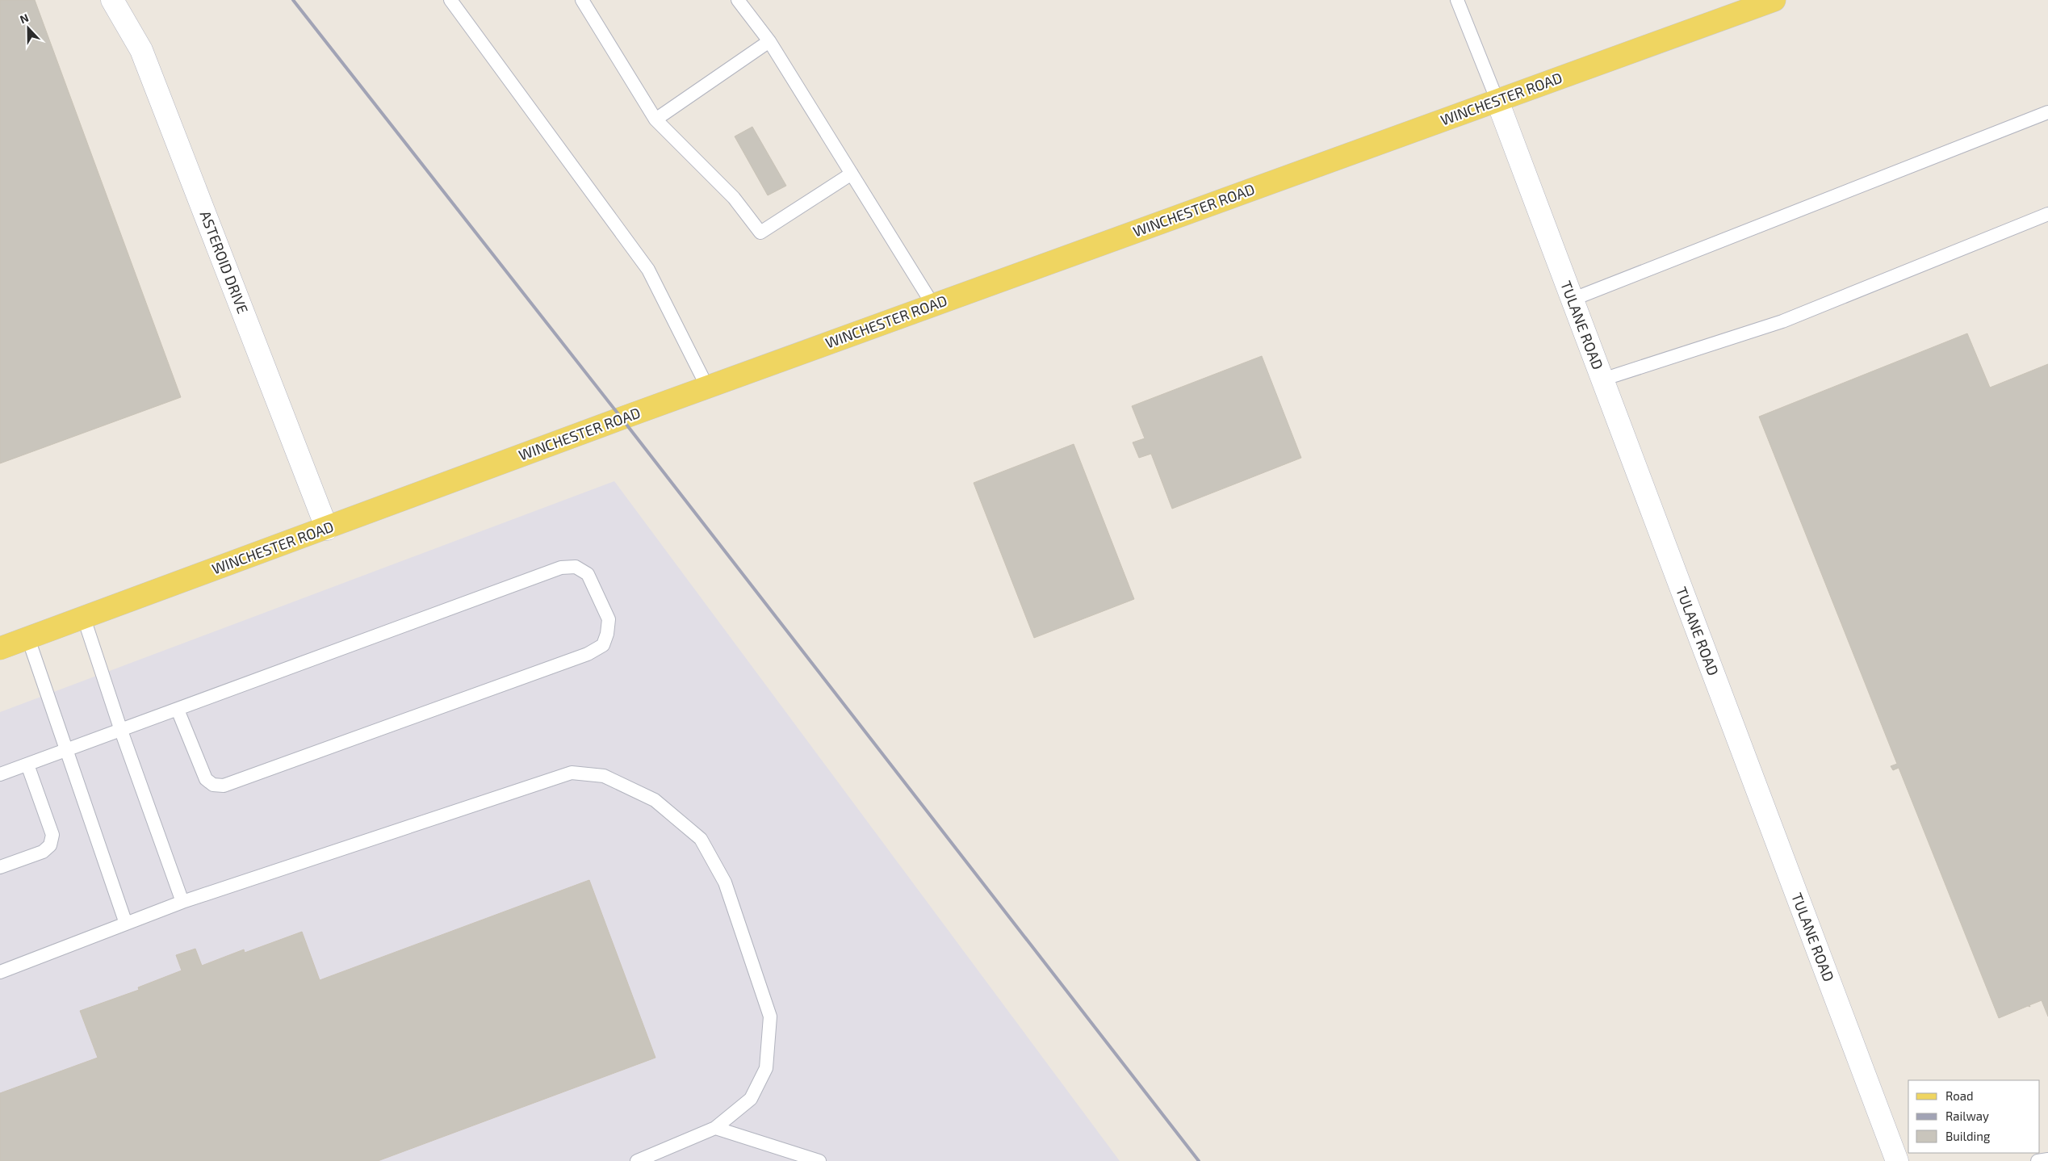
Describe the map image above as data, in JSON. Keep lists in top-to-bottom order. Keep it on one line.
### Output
{"streets":{"main road":["WINCHESTER ROAD"],"street":["ASTEROID DRIVE","TULANE ROAD"]},"crossings":[["WINCHESTER ROAD","ASTEROID DRIVE"],["WINCHESTER ROAD","TULANE ROAD"]],"legend":["Road","Railway","Building"],"north":"top"}
